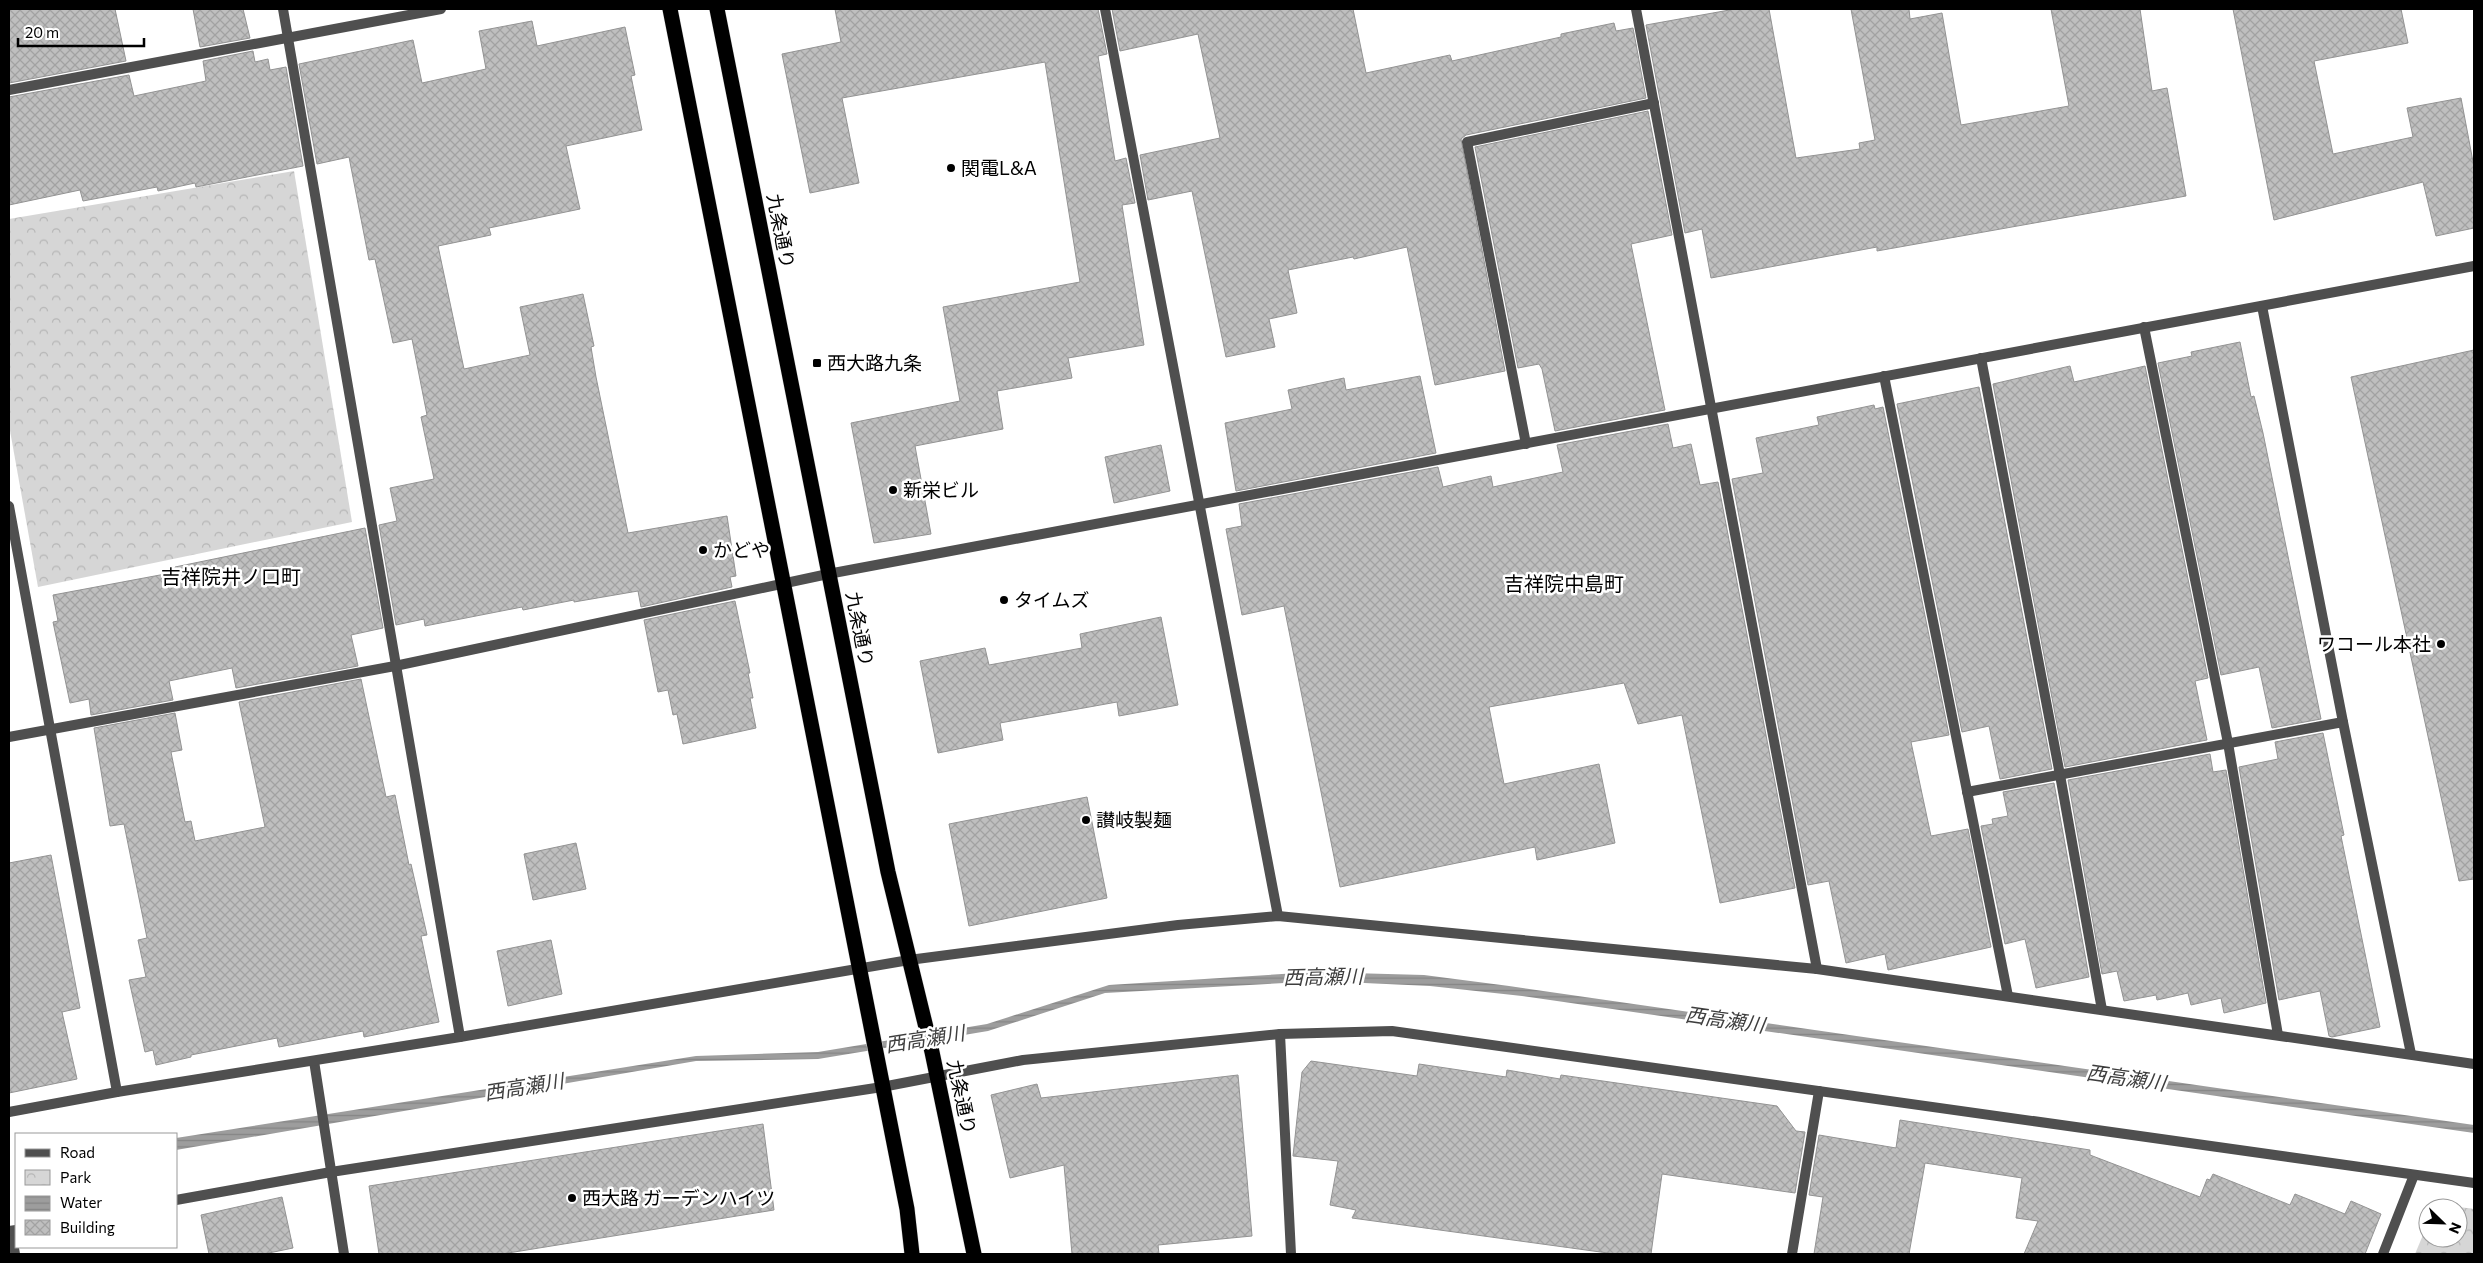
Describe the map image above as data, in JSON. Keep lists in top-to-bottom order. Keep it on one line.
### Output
{"streets":{"highway":["九条通り"]},"districts":["吉祥院井ノ口町","吉祥院中島町"],"water":["西高瀬川"],"places":{"other":["関電L&A","新栄ビル","かどや","タイムズ","ワコール本社","讃岐製麺","西大路 ガーデンハイツ"],"transit":["西大路九条"]},"legend":["Road","Park","Water","Building"],"scale_bar":"20 m","north":"bottom right"}
